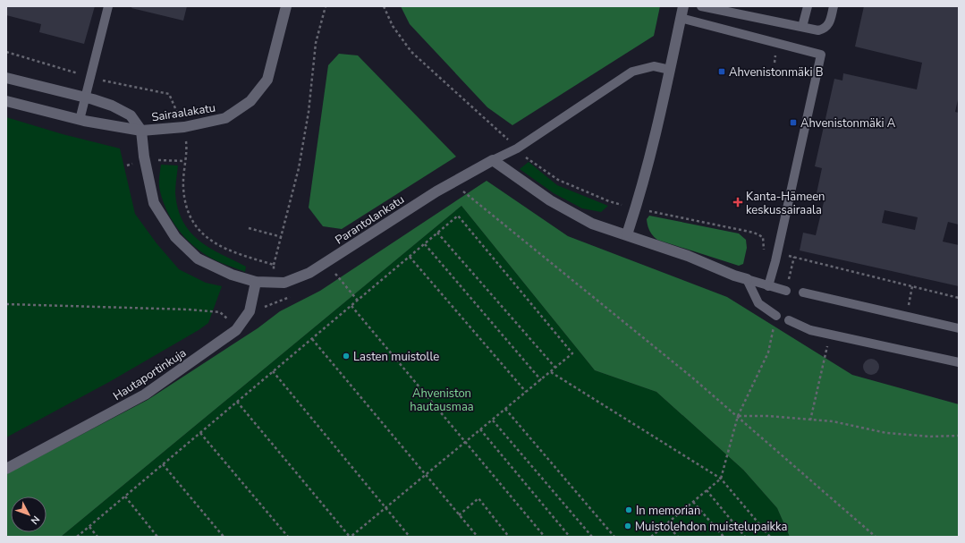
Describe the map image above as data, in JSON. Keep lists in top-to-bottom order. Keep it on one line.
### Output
{"streets":{"street":["Sairaalakatu","Parantolankatu","Hautaportinkuja"]},"crossings":[["Sairaalakatu","Parantolankatu"],["Sairaalakatu","Hautaportinkuja"],["Parantolankatu","Hautaportinkuja"]],"parks":["Ahveniston hautausmaa"],"places":{"transit":["Ahvenistonmäki B","Ahvenistonmäki A"],"health":["Kanta-Hämeen keskussairaala"],"other":["Lasten muistolle","In memorian","Muistolehdon muistelupaikka"]},"north":"bottom right"}
